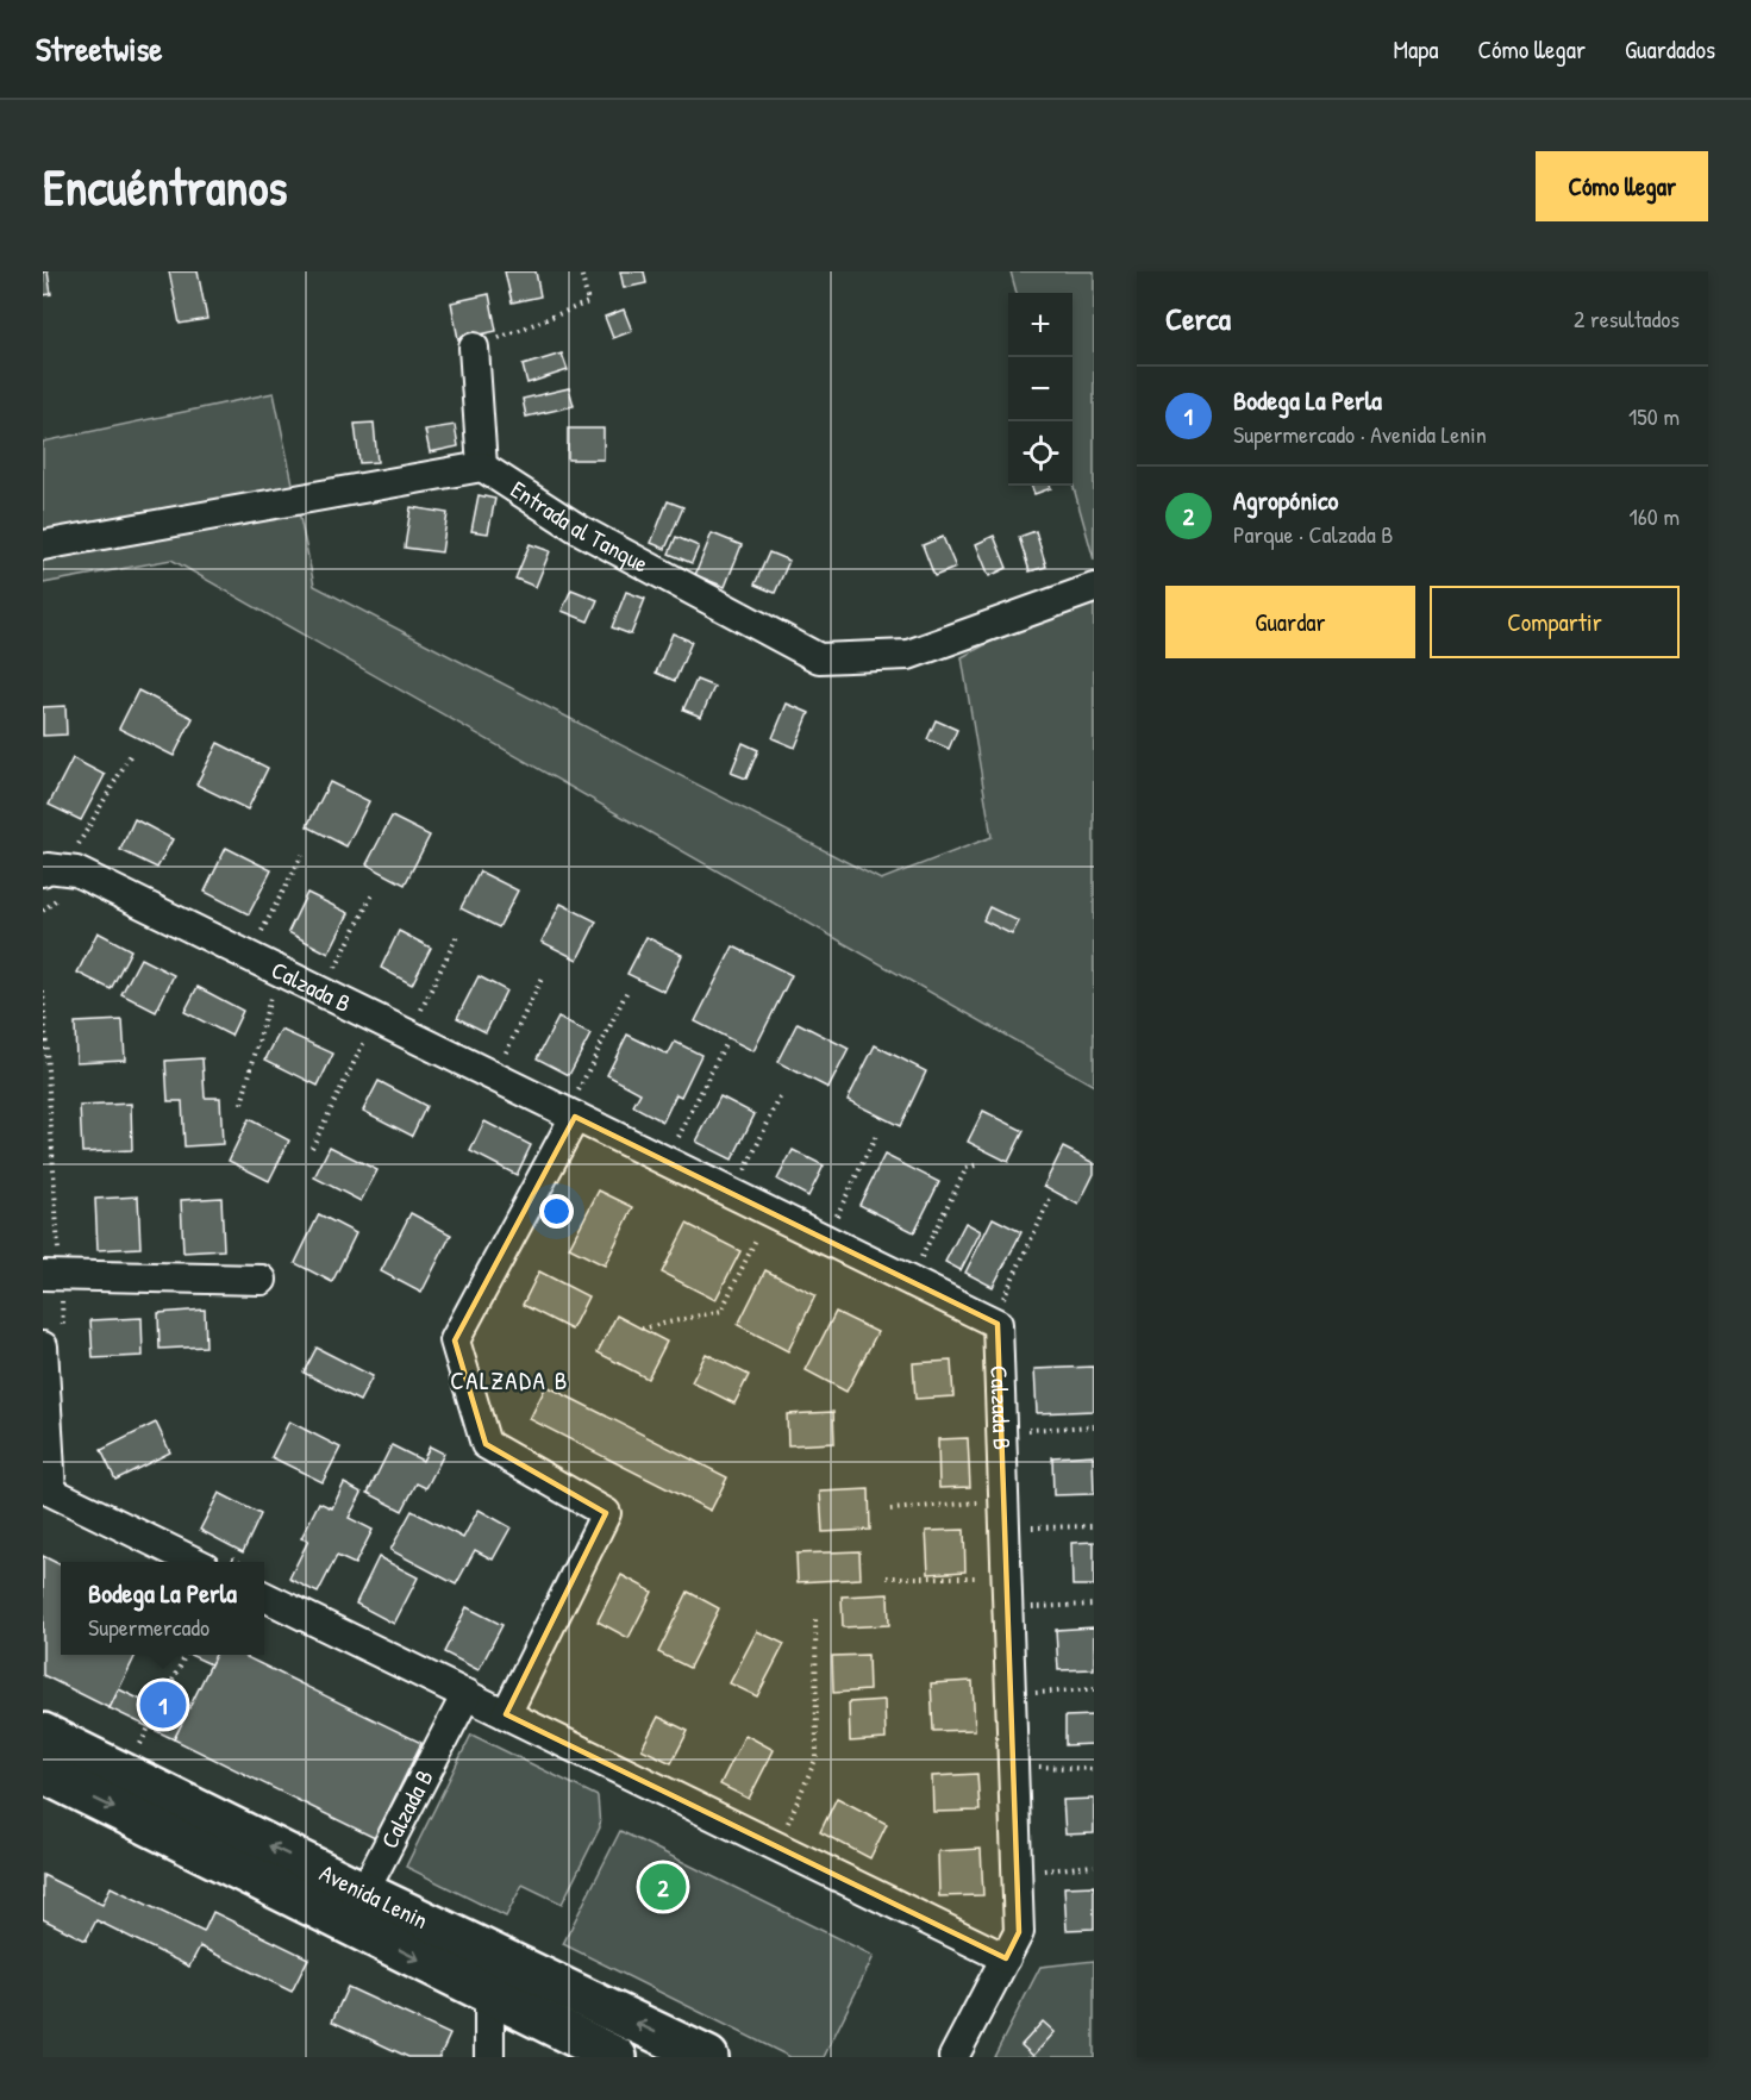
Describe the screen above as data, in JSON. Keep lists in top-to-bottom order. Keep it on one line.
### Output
{"streets":{"street":["Entrada al Tanque","Calzada B","Avenida Lenin"]},"crossings":[["Calzada B","Avenida Lenin"]],"districts":["CALZADA B"],"page":{"header":"Streetwise","nav":["Mapa","Cómo llegar","Guardados"],"buttons":["Cómo llegar",["Guardar","Compartir"]],"title":"Encuéntranos","heading":["Cerca","2 resultados"],"map_buttons":["+","−"],"list":[{"mark":"1","name":"Bodega La Perla","note":"Supermercado · Avenida Lenin","value":"150 m"},{"mark":"2","name":"Agropónico","note":"Parque · Calzada B","value":"160 m"}],"popup":["Bodega La Perla","Supermercado"],"pins":["1","2"]}}
